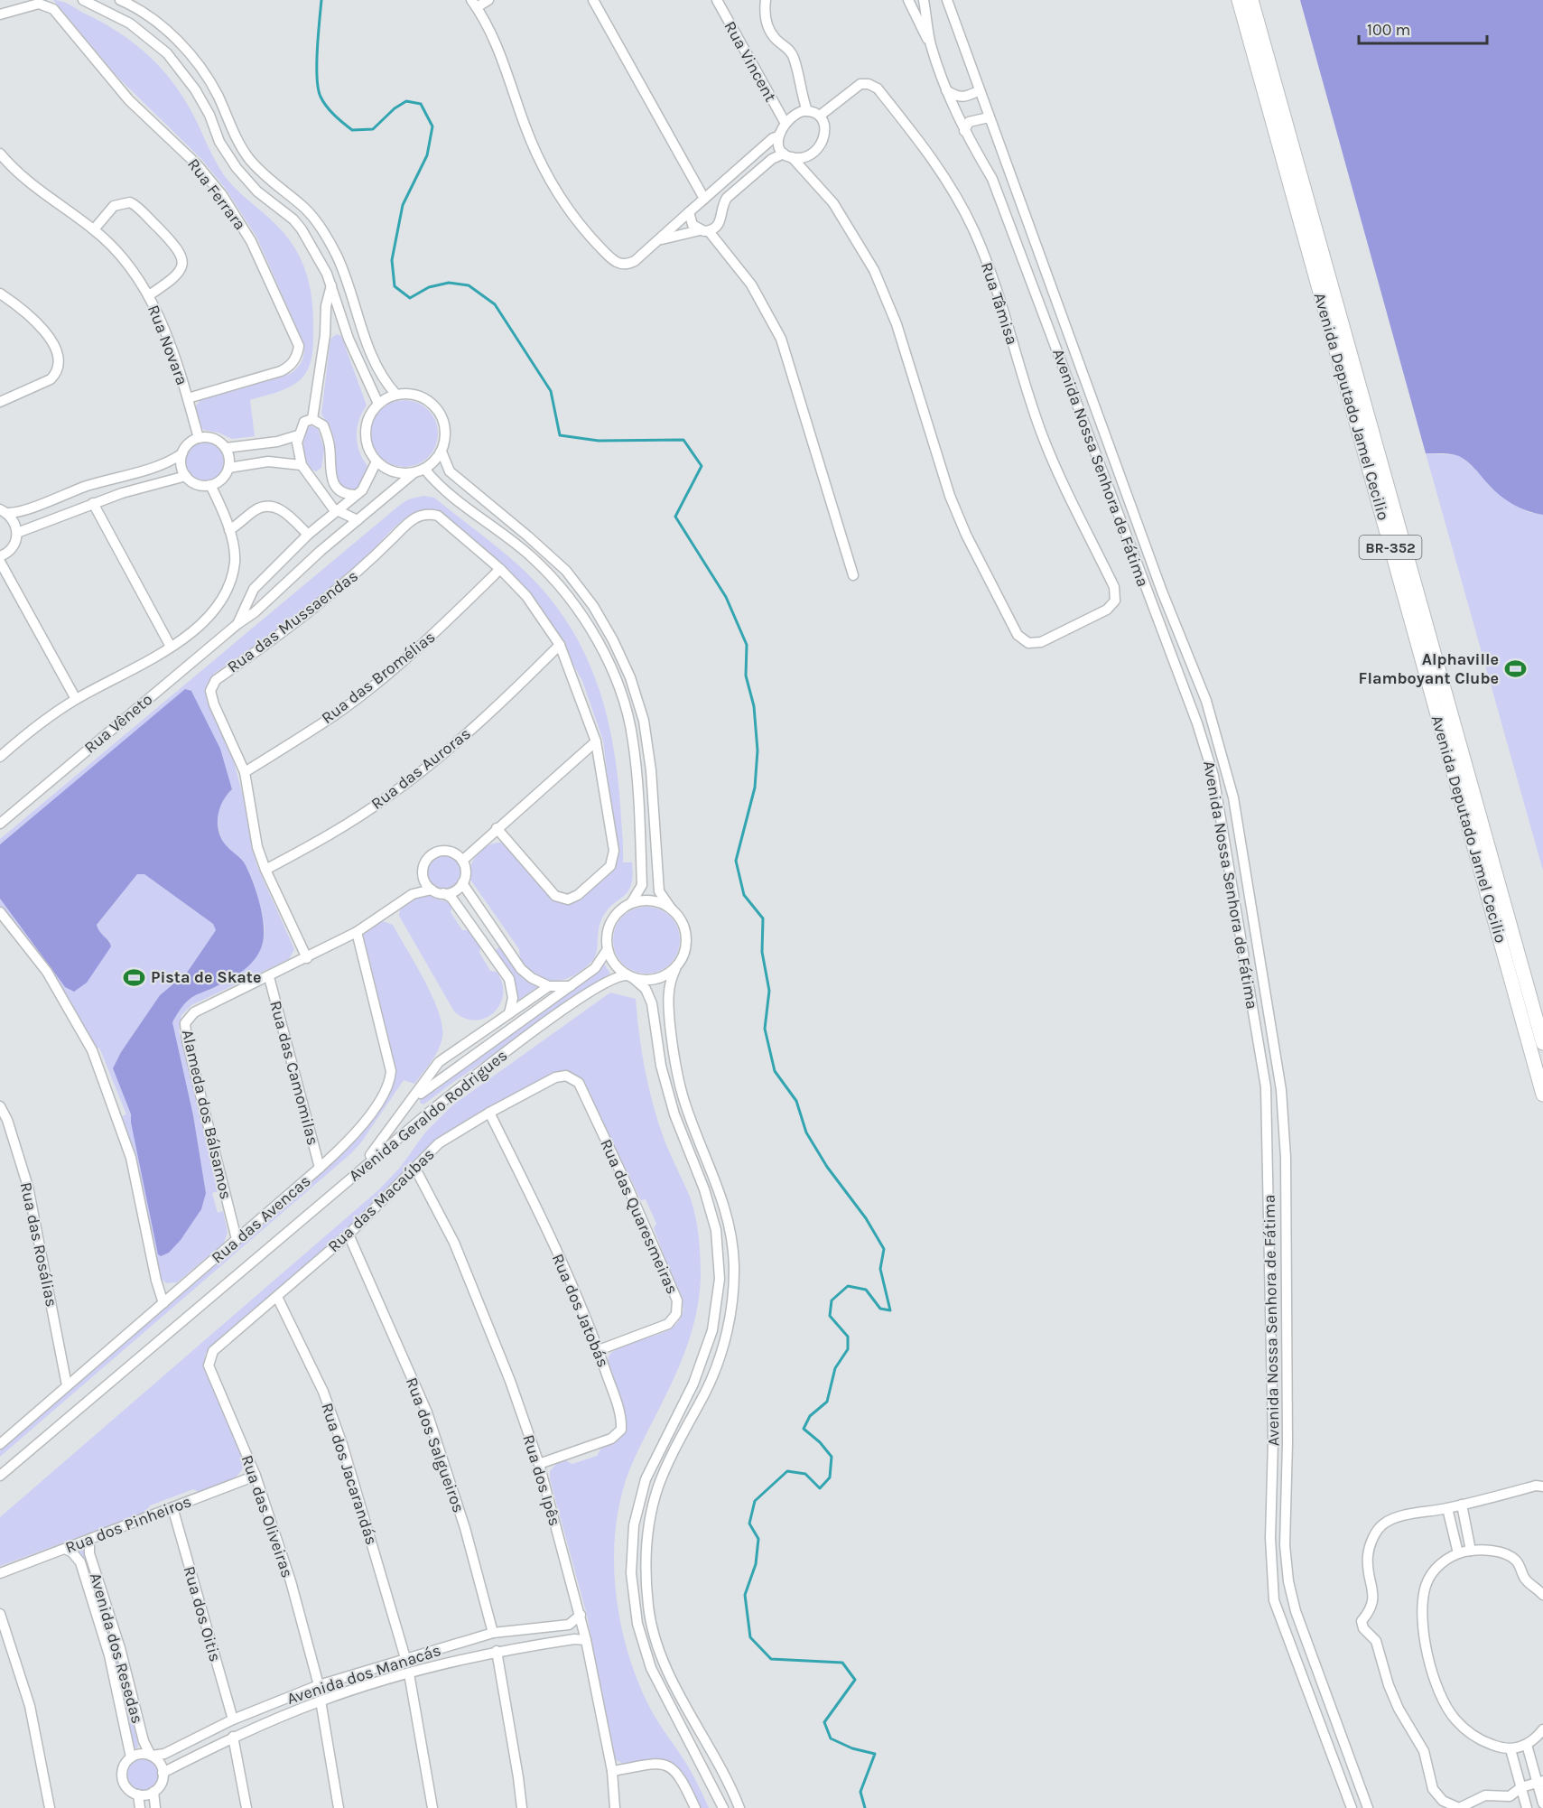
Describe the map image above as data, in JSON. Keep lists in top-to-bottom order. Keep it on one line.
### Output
{"streets":{"highway":["Avenida Deputado Jamel Cecilio","BR-352"],"street":["Rua Vincent","Rua Ferrara","Rua Tâmisa","Rua Novara","Avenida Nossa Senhora de Fátima","Rua das Mussaendas","Rua das Bromélias","Rua Vêneto","Rua das Auroras","Rua das Camomilas","Alameda dos Bálsamos","Avenida Geraldo Rodrigues","Rua das Macaúbas","Rua das Quaresmeiras","Rua das Avencas","Rua das Rosálias","Rua dos Jatobás","Rua dos Salgueiros","Rua dos Jacarandás","Rua dos Ipês","Rua das Oliveiras","Rua dos Pinheiros","Rua dos Oitis","Avenida dos Resedas","Avenida dos Manacás"]},"crossings":[["Rua Vincent","Rua Tâmisa"],["Rua Ferrara","Rua Novara"],["Rua das Mussaendas","Rua das Bromélias"],["Rua das Camomilas","Alameda dos Bálsamos"],["Rua das Camomilas","Rua das Avencas"],["Alameda dos Bálsamos","Rua das Avencas"],["Avenida Geraldo Rodrigues","Rua das Avencas"],["Rua das Macaúbas","Rua das Quaresmeiras"],["Rua das Macaúbas","Rua dos Jatobás"],["Rua das Macaúbas","Rua dos Salgueiros"],["Rua das Macaúbas","Rua dos Jacarandás"],["Rua das Macaúbas","Rua dos Ipês"],["Rua das Macaúbas","Rua das Oliveiras"],["Rua das Quaresmeiras","Rua dos Jatobás"],["Rua das Avencas","Rua das Rosálias"],["Rua dos Jatobás","Rua dos Ipês"],["Rua dos Salgueiros","Avenida dos Manacás"],["Rua dos Jacarandás","Avenida dos Manacás"],["Rua dos Ipês","Avenida dos Manacás"],["Rua das Oliveiras","Rua dos Pinheiros"],["Rua das Oliveiras","Avenida dos Manacás"],["Rua dos Pinheiros","Rua dos Oitis"],["Rua dos Pinheiros","Avenida dos Resedas"],["Rua dos Oitis","Avenida dos Manacás"],["Avenida dos Resedas","Avenida dos Manacás"]],"places":{"sports":["Alphaville Flamboyant Clube","Pista de Skate"]},"scale_bar":"100 m"}
